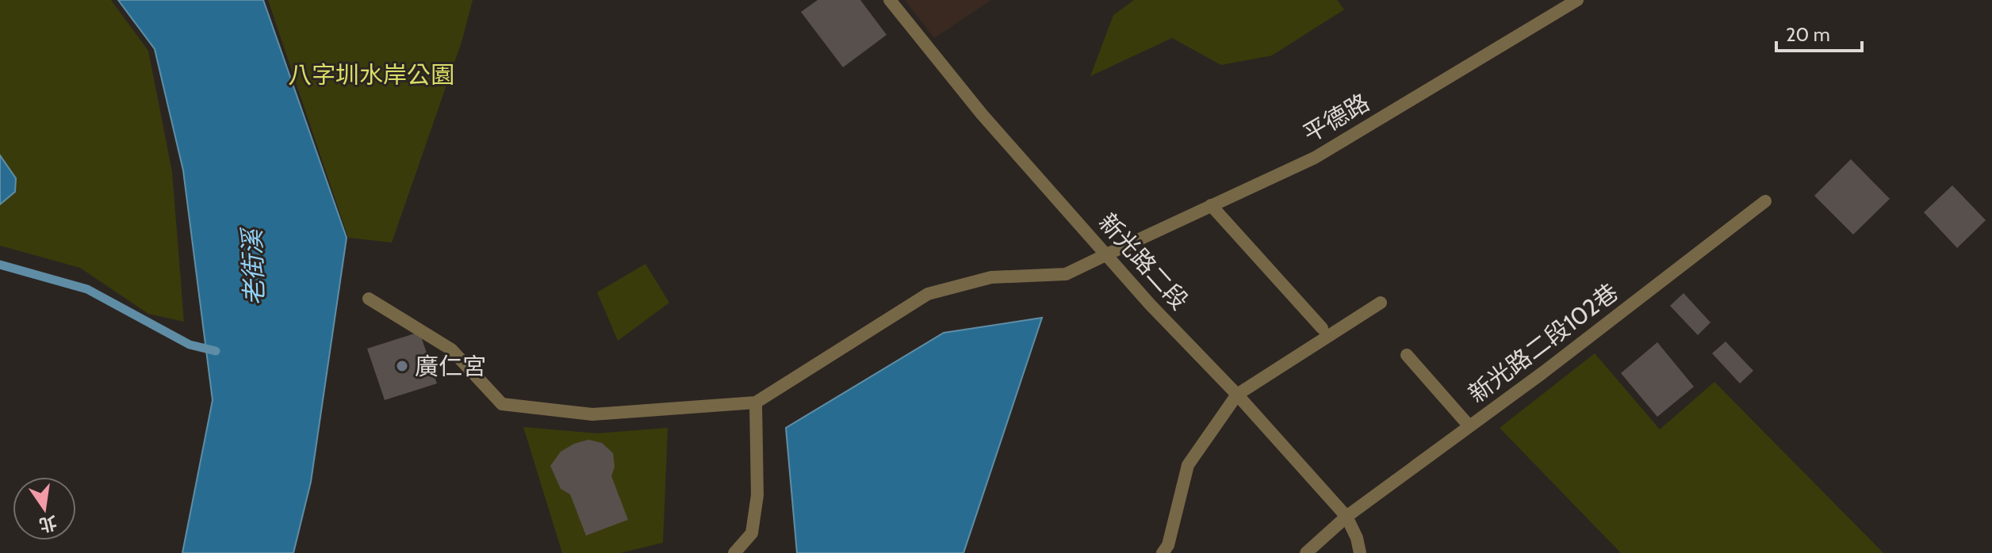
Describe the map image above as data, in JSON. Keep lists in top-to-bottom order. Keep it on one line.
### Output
{"streets":{"street":["平德路","新光路二段","新光路二段102巷"]},"crossings":[["平德路","新光路二段"],["新光路二段","新光路二段102巷"]],"water":["老街溪"],"parks":["八字圳水岸公園"],"places":["廣仁宮"],"scale_bar":"20 m","north":"bottom"}
